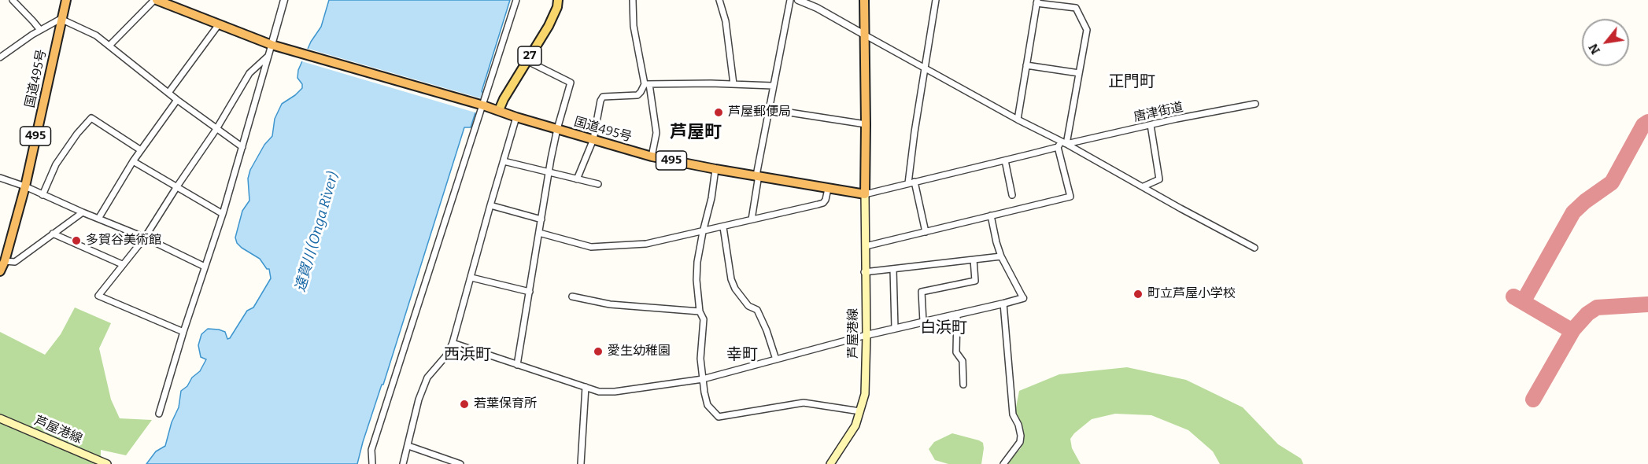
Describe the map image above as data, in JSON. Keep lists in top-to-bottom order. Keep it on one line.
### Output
{"streets":{"highway":["国道495号","495"],"main road":["27","芦屋港線"],"street":["唐津街道"]},"crossings":[["27","国道495号"],["国道495号","芦屋港線"]],"districts":["正門町","芦屋町","白浜町","西浜町","幸町"],"water":["遠賀川 (Onga River)"],"places":["芦屋郵便局","多賀谷美術館","町立芦屋小学校","愛生幼稚園","若葉保育所"],"north":"bottom left"}
